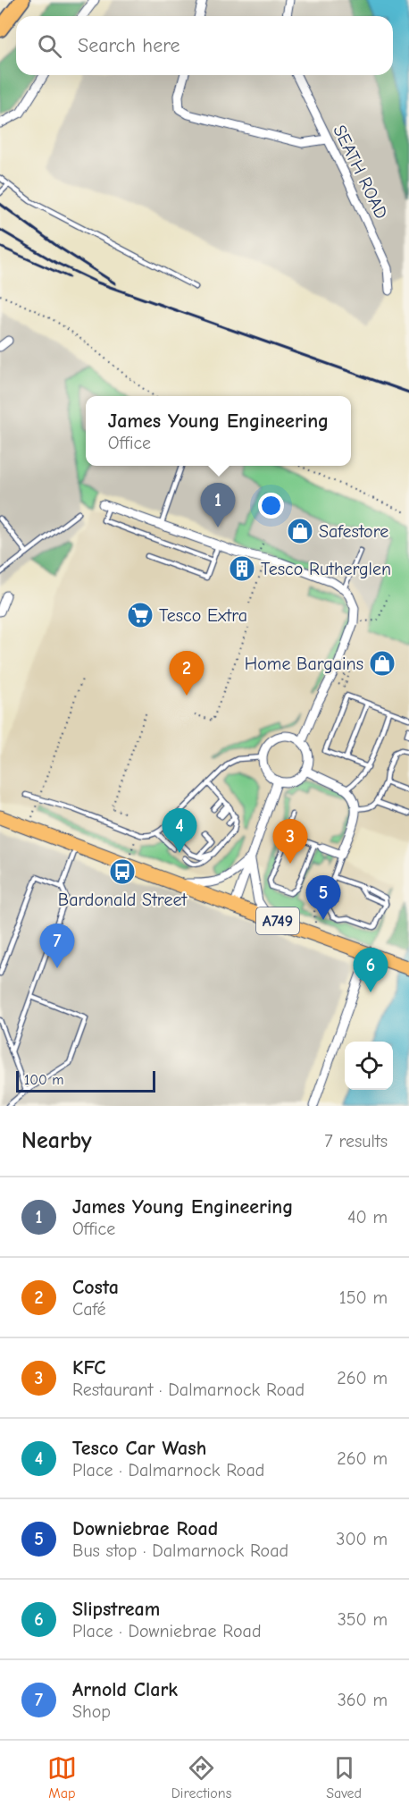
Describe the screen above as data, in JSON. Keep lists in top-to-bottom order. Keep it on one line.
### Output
{"streets":{"main road":["A749"],"street":["SEATH ROAD"]},"places":{"shop":["Safestore","Home Bargains"],"building":["Tesco Rutherglen"],"supermarket":["Tesco Extra"],"bus stop":["Bardonald Street"]},"scale_bar":"100 m","page":{"search":"Search here","popup":["James Young Engineering","Office"],"pins":["1","2","4","3","5","7","6"],"scale":"100 m","heading":["Nearby","7 results"],"list":[{"mark":"1","name":"James Young Engineering","note":"Office","value":"40 m"},{"mark":"2","name":"Costa","note":"Café","value":"150 m"},{"mark":"3","name":"KFC","note":"Restaurant · Dalmarnock Road","value":"260 m"},{"mark":"4","name":"Tesco Car Wash","note":"Place · Dalmarnock Road","value":"260 m"},{"mark":"5","name":"Downiebrae Road","note":"Bus stop · Dalmarnock Road","value":"300 m"},{"mark":"6","name":"Slipstream","note":"Place · Downiebrae Road","value":"350 m"},{"mark":"7","name":"Arnold Clark","note":"Shop","value":"360 m"}],"nav":["Map","Directions","Saved"]}}
